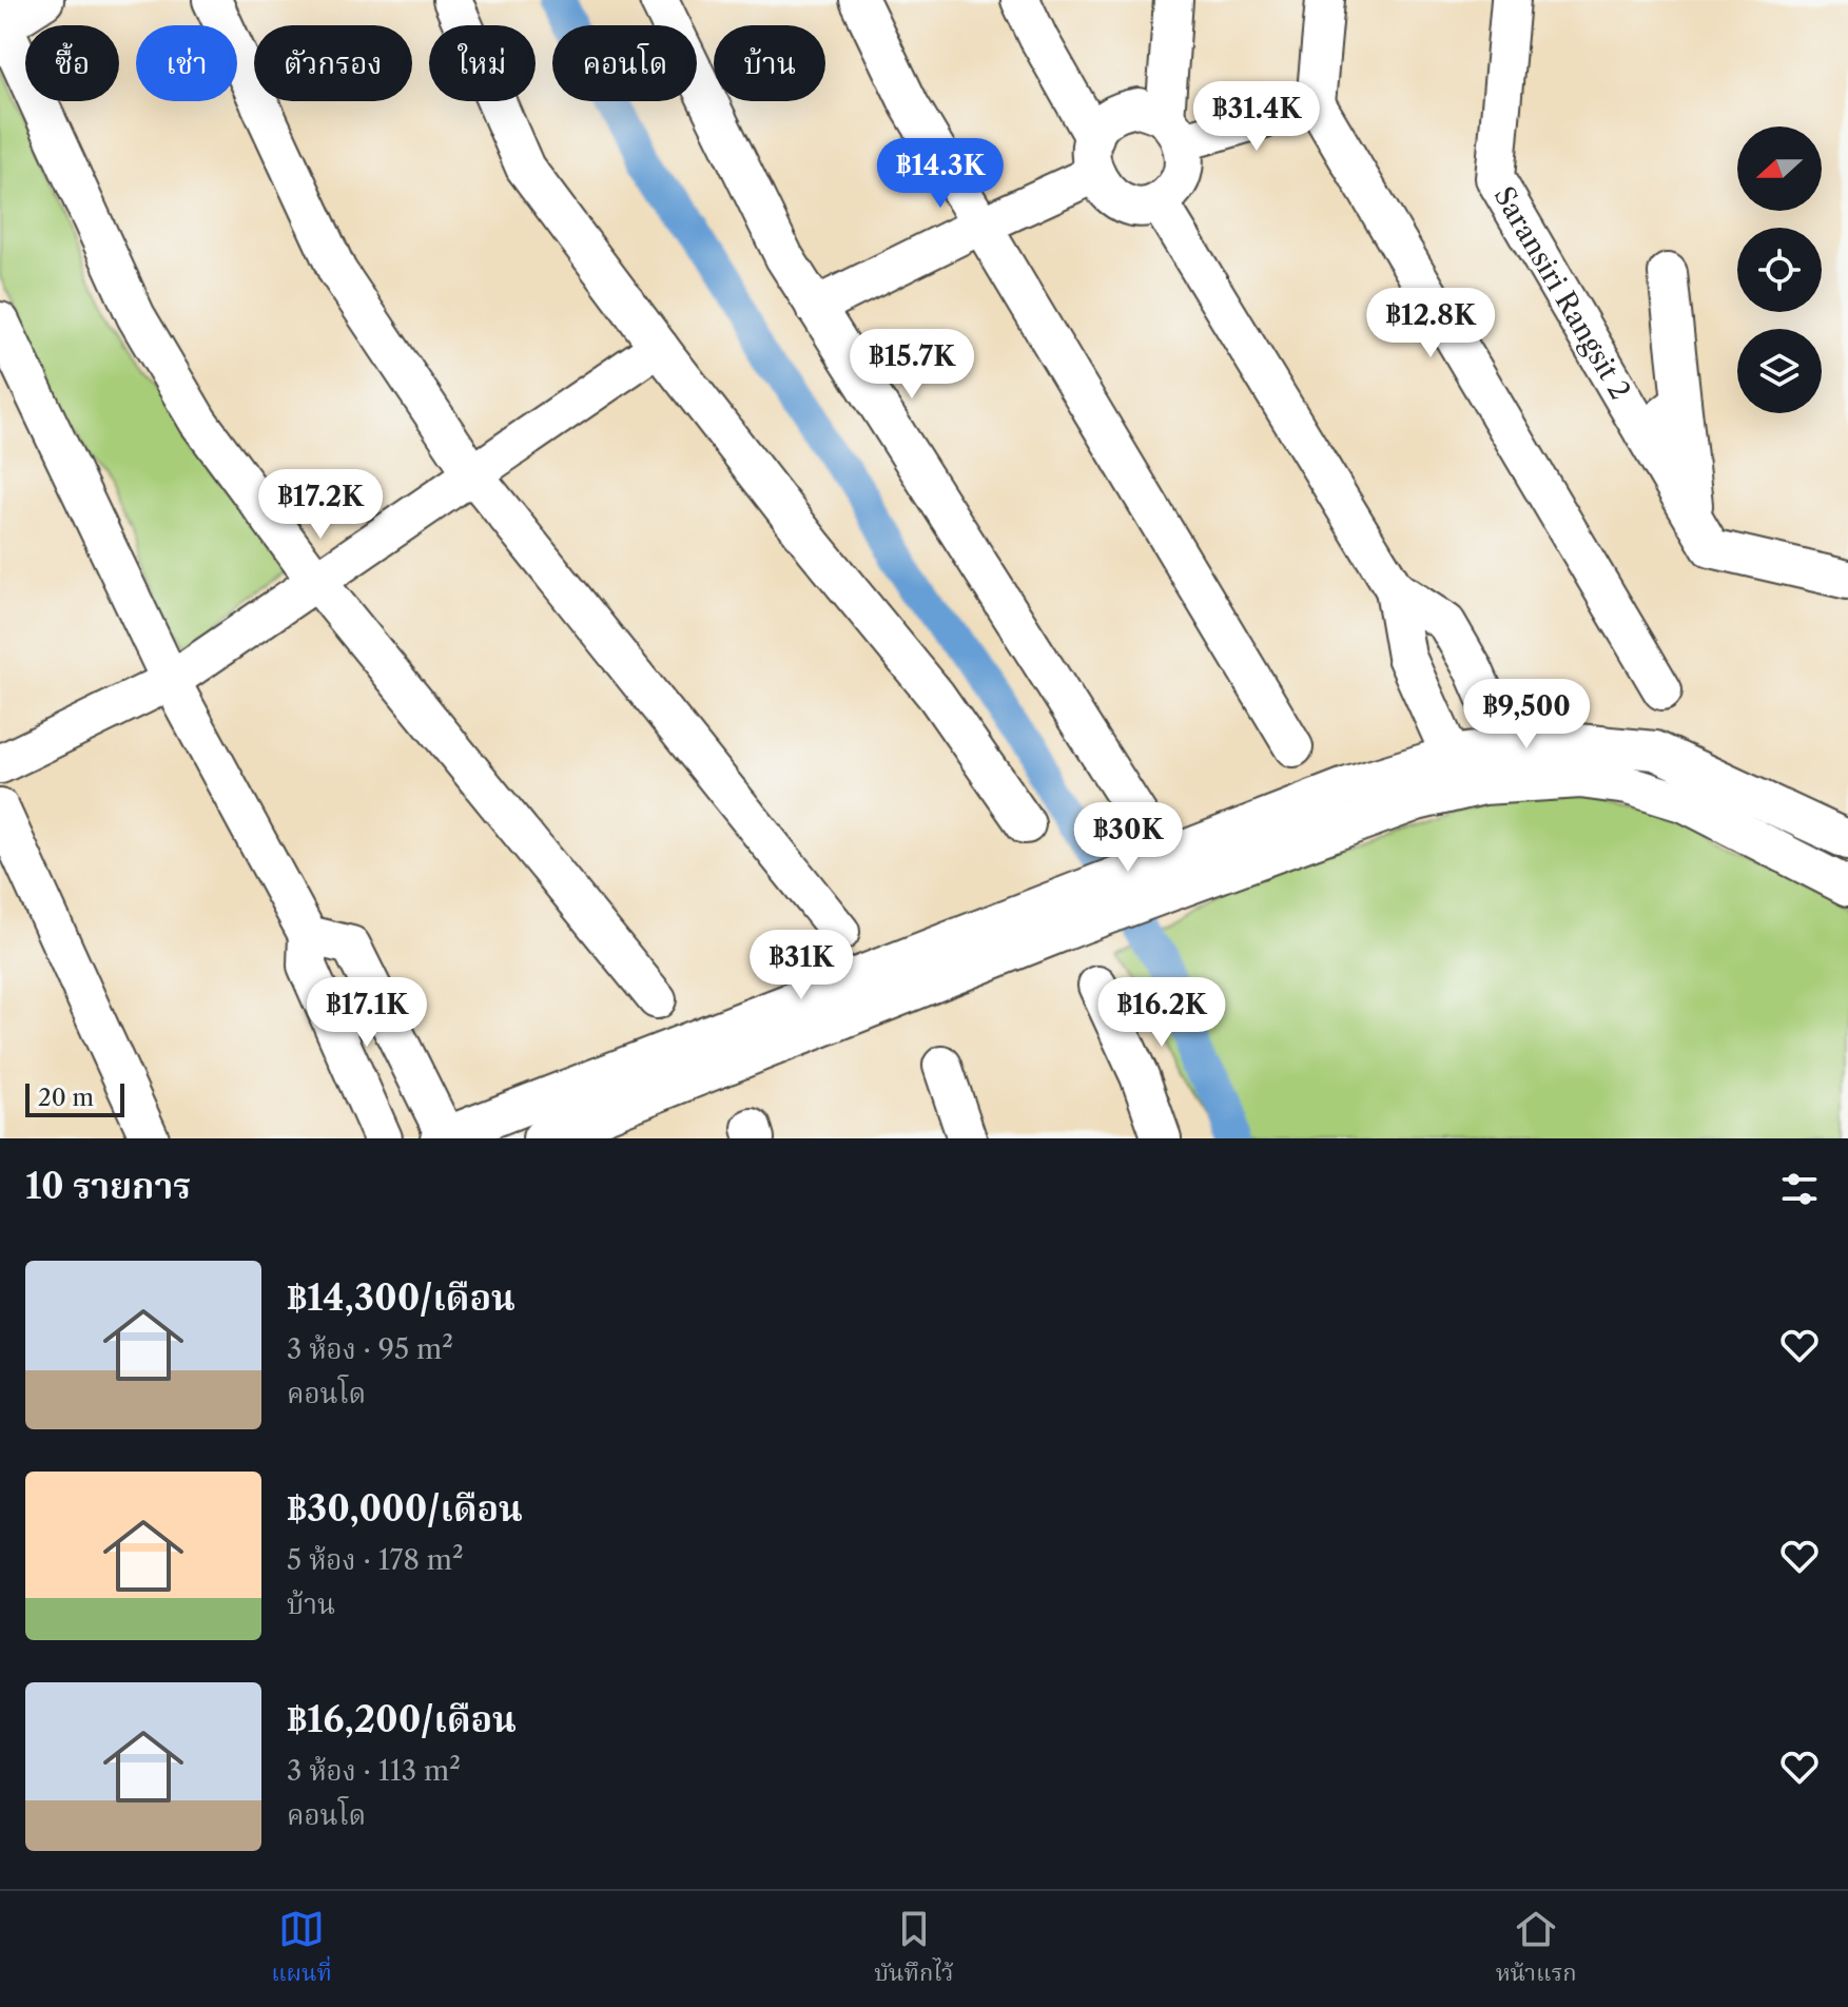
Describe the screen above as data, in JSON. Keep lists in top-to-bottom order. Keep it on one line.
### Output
{"streets":{"street":["Saransiri Rangsit 2"]},"scale_bar":"20 m","north":"left","page":{"chip":["ซื้อ","เช่า","ตัวกรอง","ใหม่","คอนโด","บ้าน"],"price":["฿31.4K","฿14.3K","฿12.8K","฿15.7K","฿17.2K","฿9,500","฿30K","฿31K","฿17.1K","฿16.2K"],"scale":"20 m","heading":"10 รายการ","list":[{"name":"฿14,300/เดือน","note":"3 ห้อง · 95 m² · คอนโด"},{"name":"฿30,000/เดือน","note":"5 ห้อง · 178 m² · บ้าน"},{"name":"฿16,200/เดือน","note":"3 ห้อง · 113 m² · คอนโด"}],"tabs":["แผนที่","บันทึกไว้","หน้าแรก"]}}
